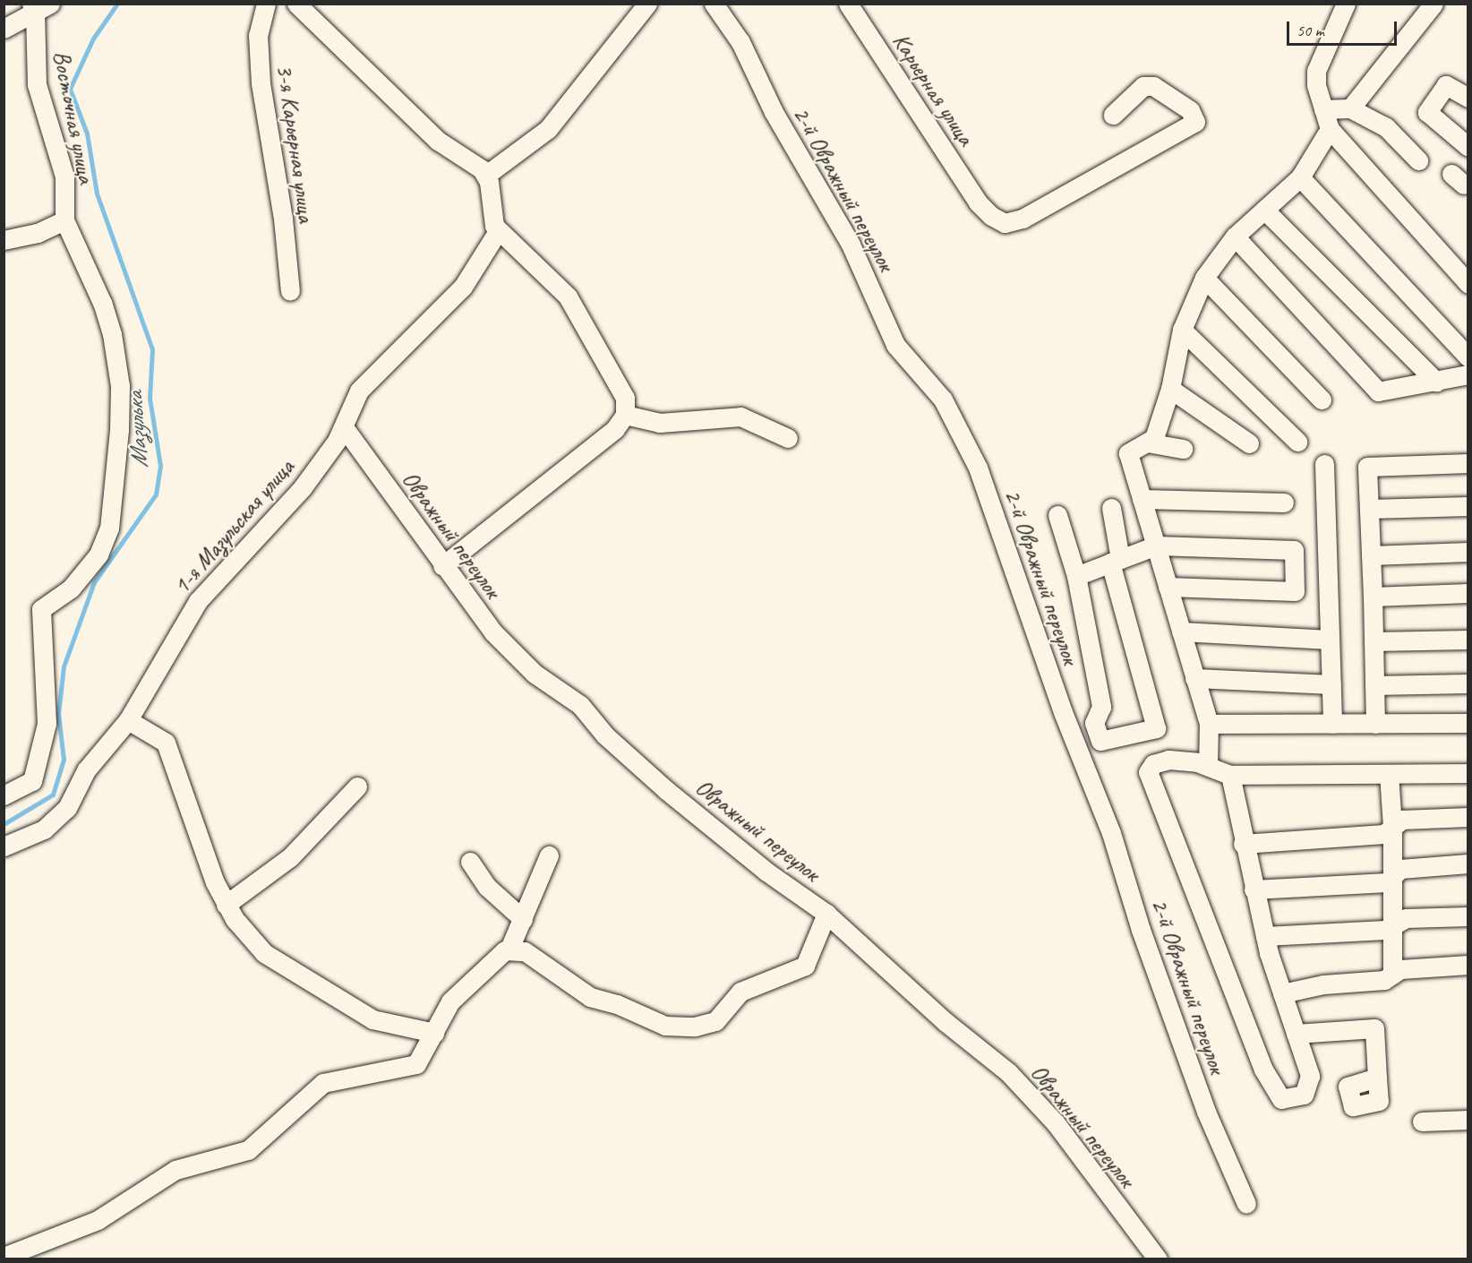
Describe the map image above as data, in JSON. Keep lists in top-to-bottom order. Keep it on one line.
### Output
{"streets":{"street":["Карьерная улица","Восточная улица","3-я Карьерная улица","2-й Овражный переулок","1-я Мазульская улица","Овражный переулок"]},"crossings":[["1-я Мазульская улица","Овражный переулок"]],"water":["Мазулька"],"scale_bar":"50 m"}
